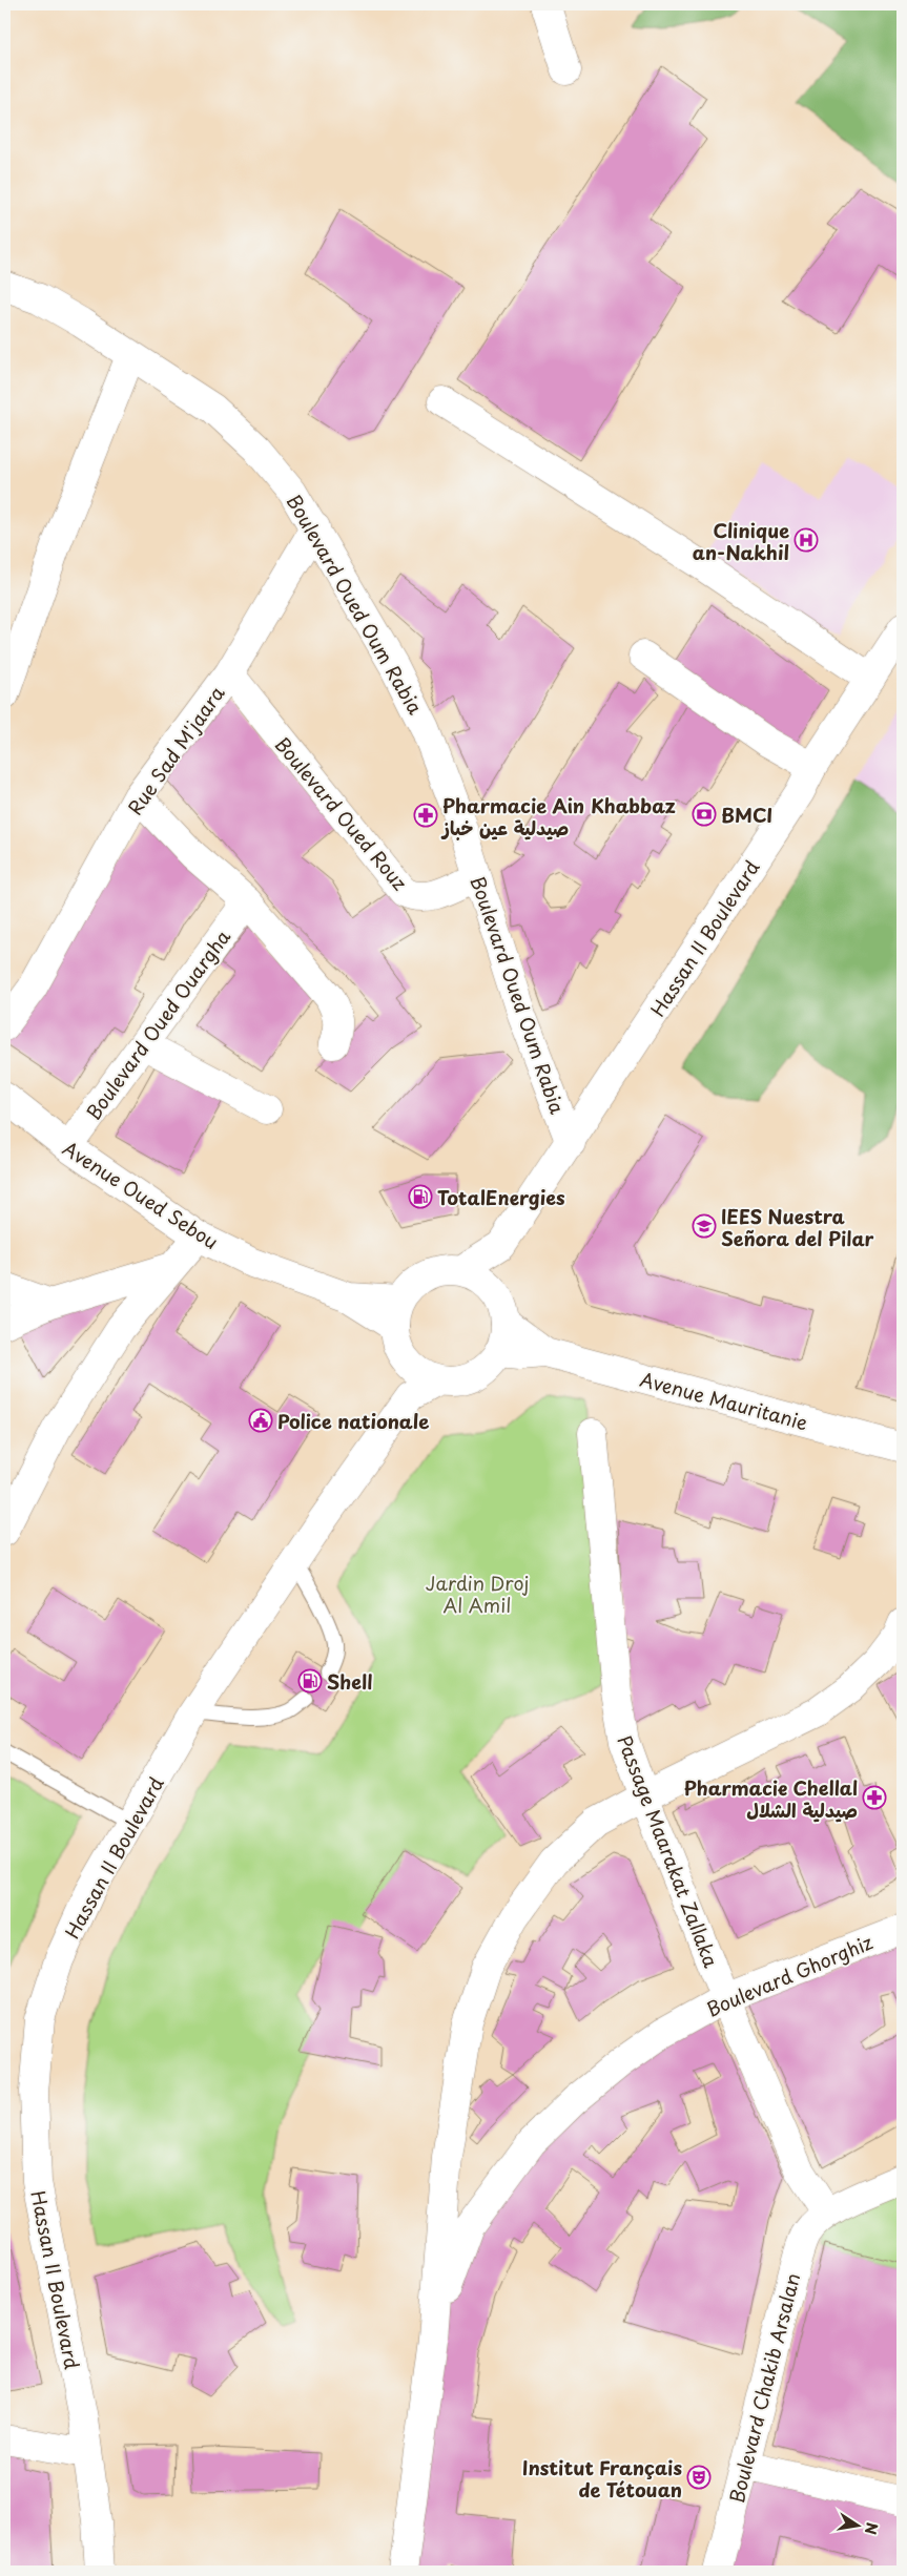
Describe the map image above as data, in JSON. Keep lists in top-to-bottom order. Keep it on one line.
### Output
{"streets":{"street":["Boulevard Oued Oum Rabia","Rue Sad M'jaara","Boulevard Oued Rouz","Hassan II Boulevard","Boulevard Oued Ouargha","Avenue Oued Sebou","Avenue Mauritanie","Passage Maarakat Zallaka","Boulevard Ghorghiz","Boulevard Chakib Arsalan"]},"crossings":[["Boulevard Oued Oum Rabia","Rue Sad M'jaara"],["Boulevard Oued Oum Rabia","Boulevard Oued Rouz"],["Boulevard Oued Oum Rabia","Hassan II Boulevard"],["Rue Sad M'jaara","Boulevard Oued Rouz"],["Hassan II Boulevard","Avenue Oued Sebou"],["Hassan II Boulevard","Avenue Mauritanie"],["Boulevard Oued Ouargha","Avenue Oued Sebou"],["Avenue Oued Sebou","Avenue Mauritanie"],["Passage Maarakat Zallaka","Boulevard Ghorghiz"],["Passage Maarakat Zallaka","Boulevard Chakib Arsalan"]],"parks":["Jardin Droj Al Amil"],"places":{"hospital":["Clinique an-Nakhil"],"bank":["BMCI"],"pharmacy":["Pharmacie Ain Khabbaz صيدلية عين خباز","Pharmacie Chellal صيدلية الشلال"],"fuel station":["TotalEnergies","Shell"],"school or university":["IEES Nuestra Señora del Pilar"],"public building":["Police nationale"],"theatre":["Institut Français de Tétouan"]},"north":"right"}
